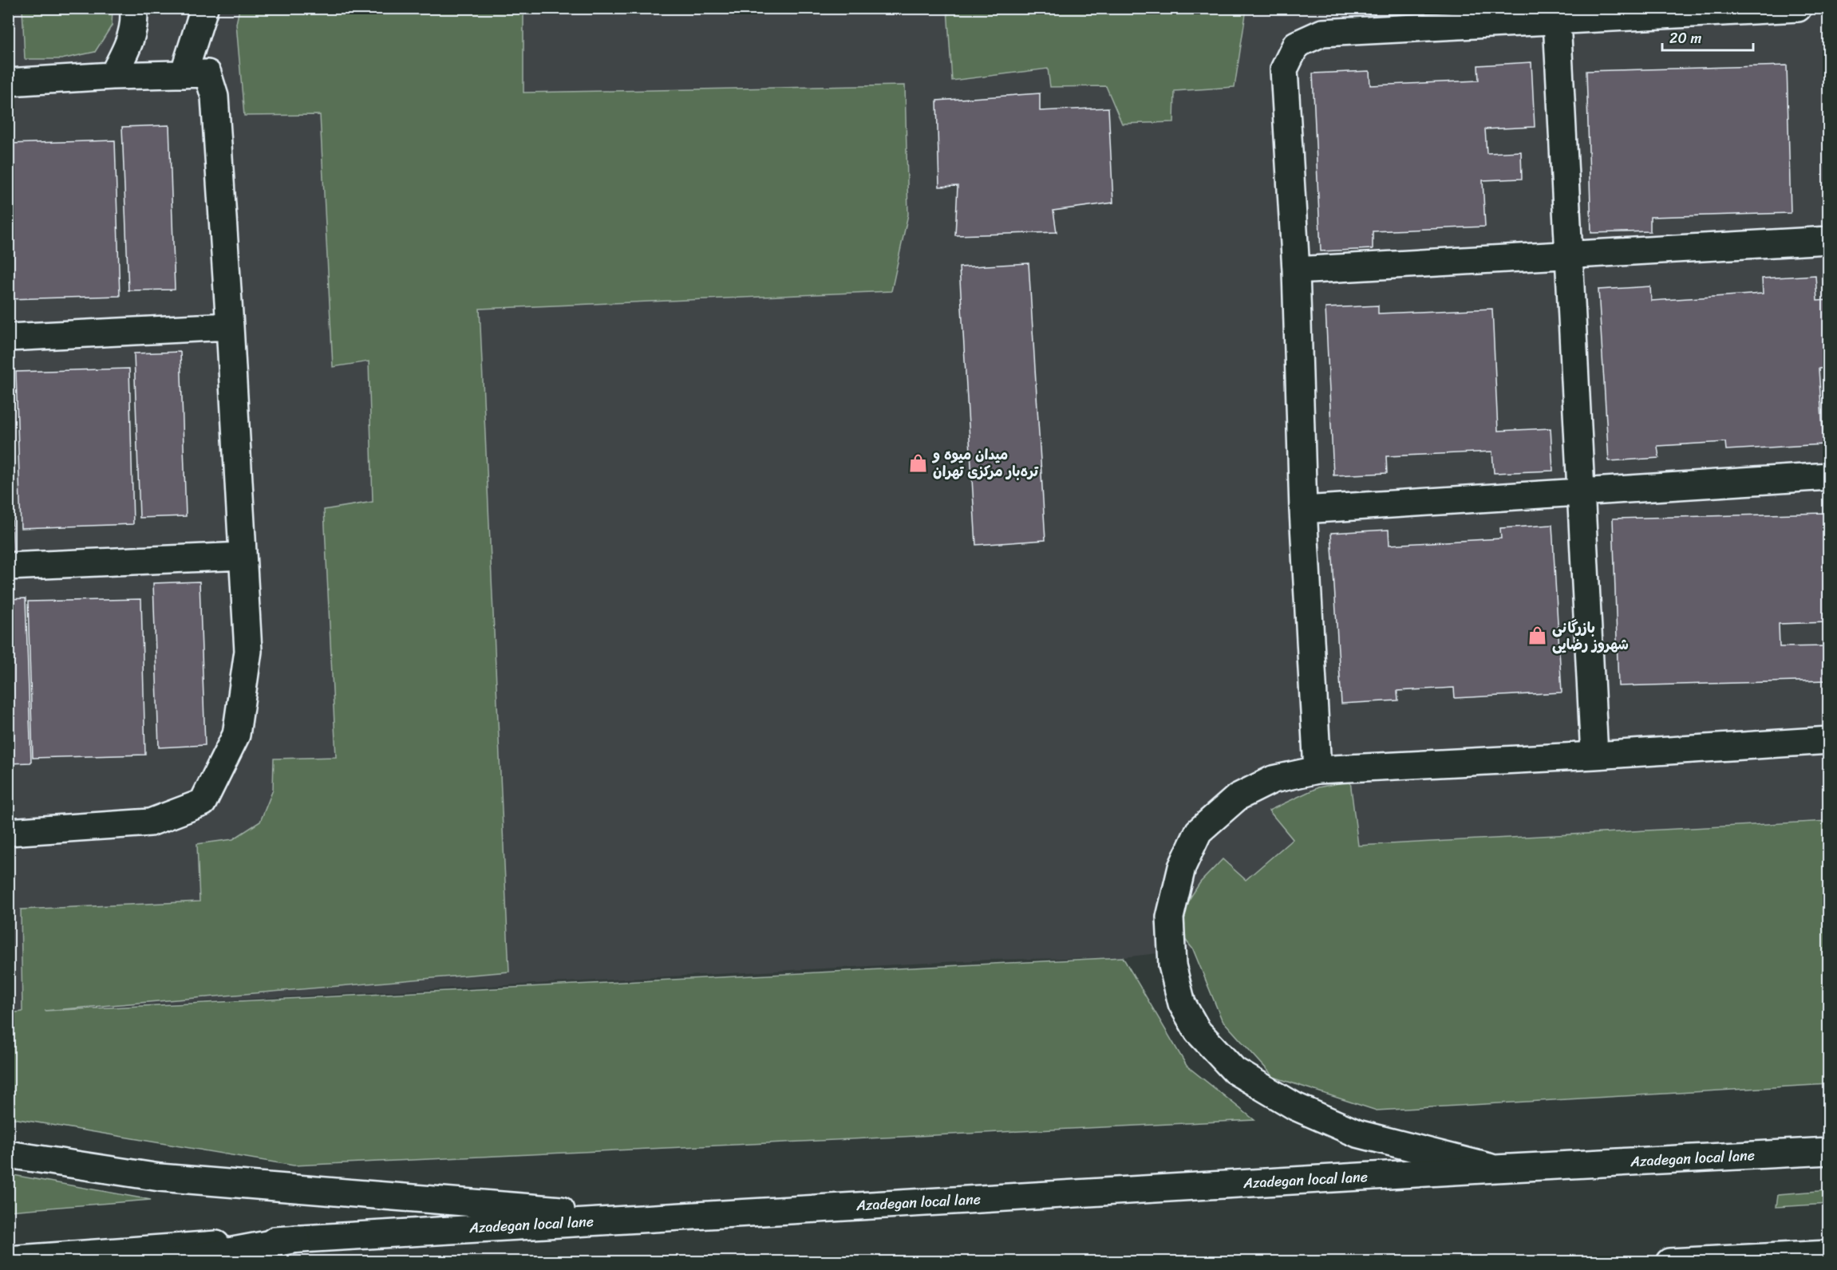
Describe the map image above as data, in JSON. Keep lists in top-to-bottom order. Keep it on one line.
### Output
{"streets":{"main road":["Azadegan local lane"]},"places":{"shop":["میدان میوه و تره‌بار مرکزی تهران","بازرگانی شهروز رضایی"]},"scale_bar":"20 m"}
